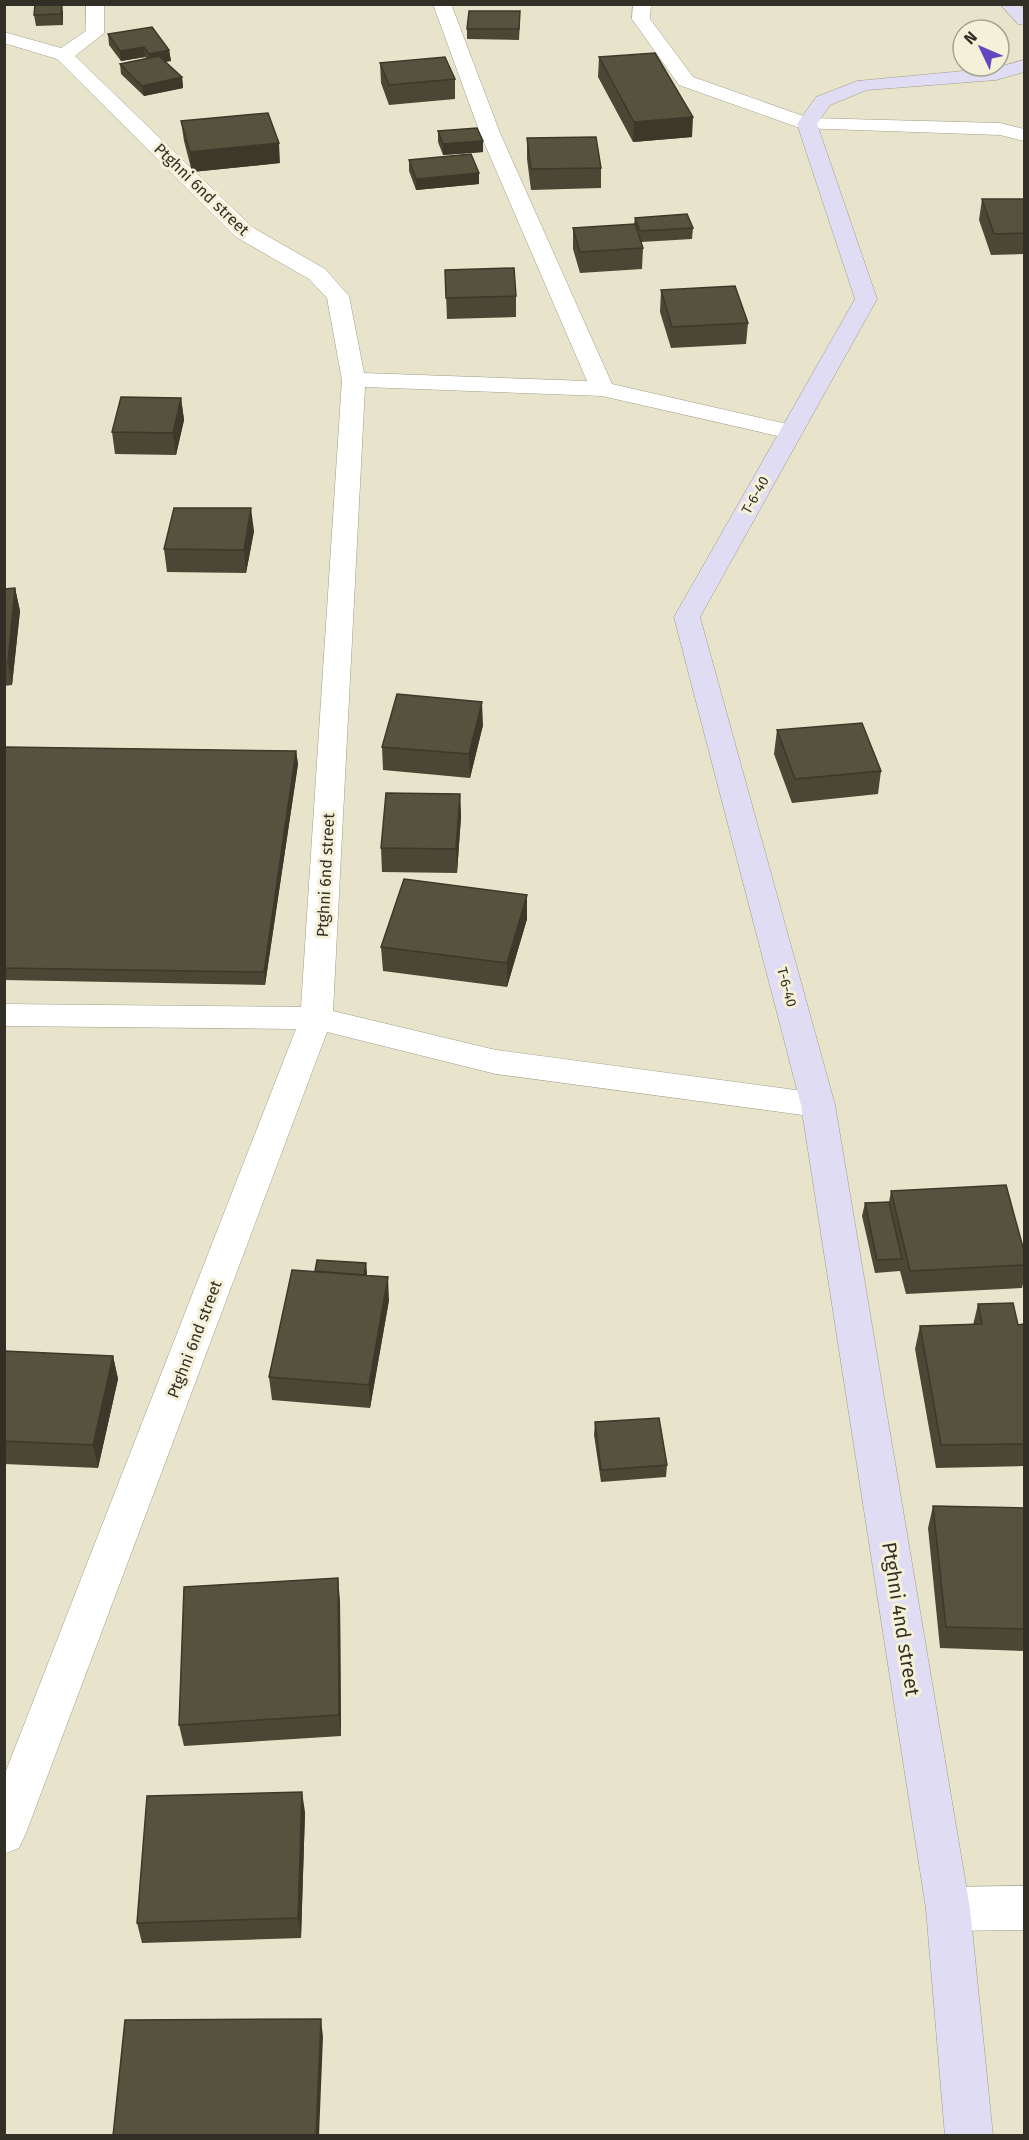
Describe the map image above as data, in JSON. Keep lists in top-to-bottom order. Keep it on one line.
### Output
{"streets":{"street":["Ptghni 6nd street","T-6-40","Ptghni 4nd street"]},"crossings":[["T-6-40","Ptghni 4nd street"]],"north":"top left"}
